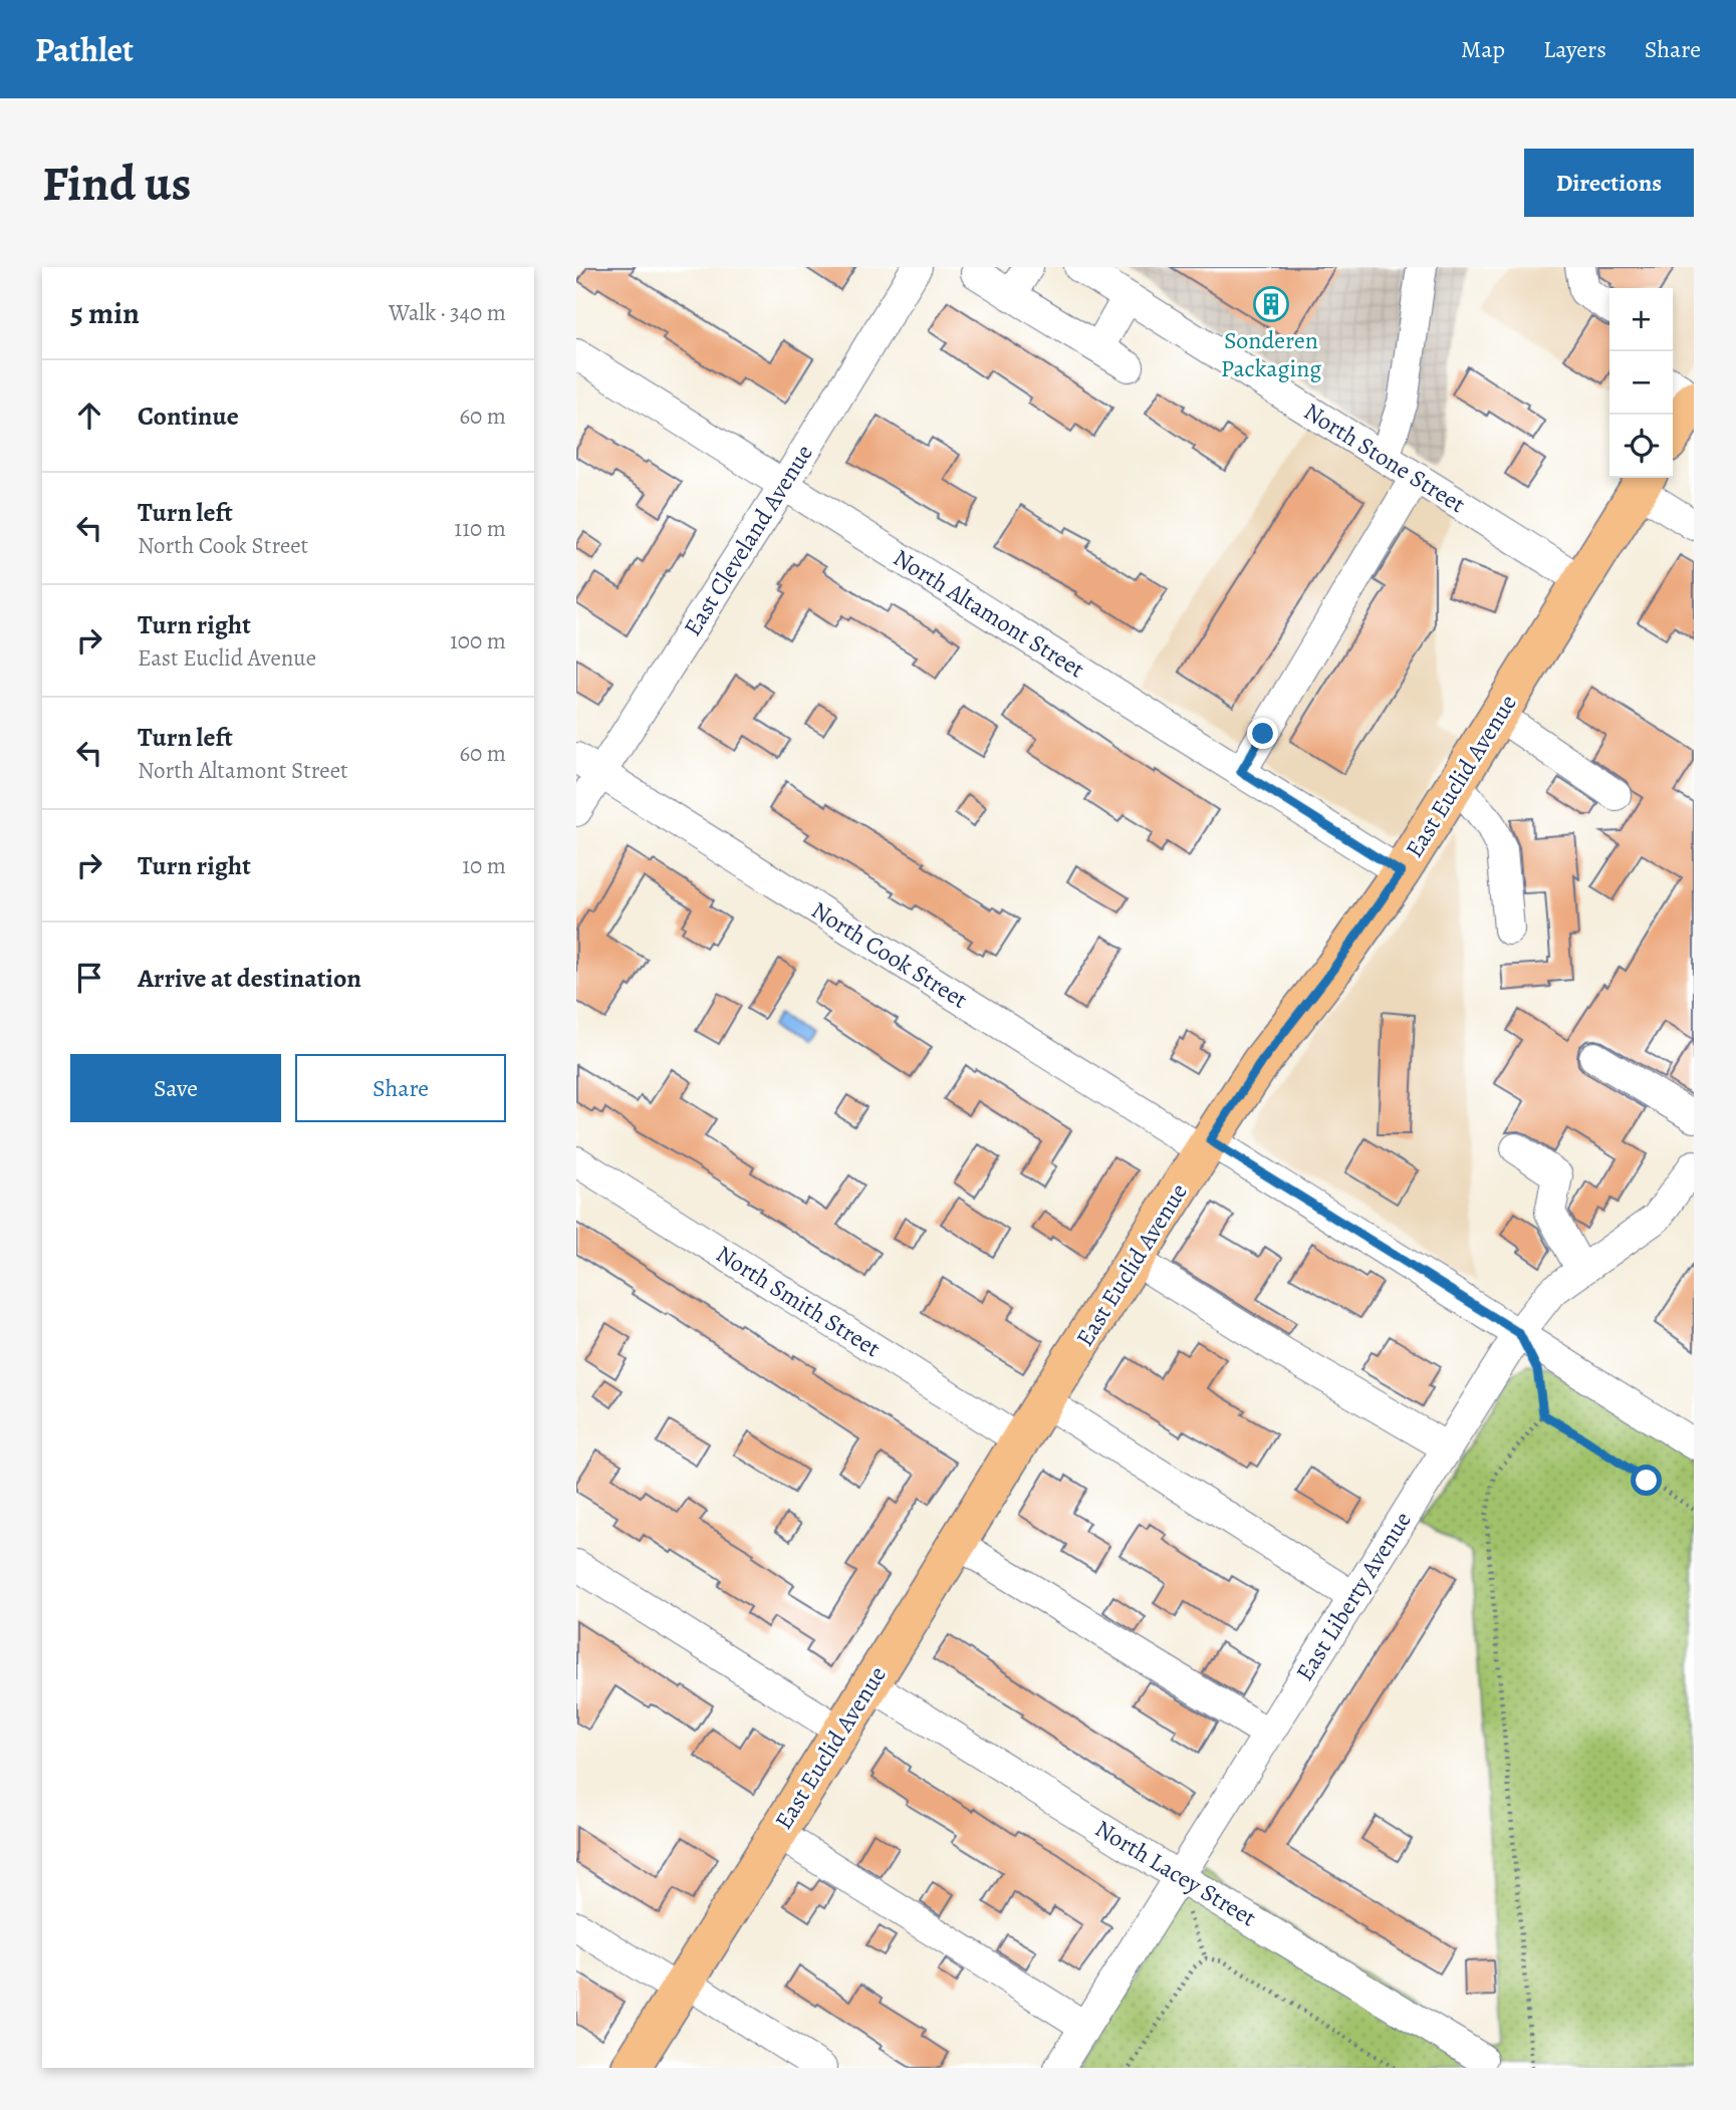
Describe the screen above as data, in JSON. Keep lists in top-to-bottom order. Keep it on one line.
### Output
{"streets":{"main road":["East Euclid Avenue"],"street":["North Stone Street","East Cleveland Avenue","North Altamont Street","North Cook Street","North Smith Street","East Liberty Avenue","North Lacey Street"]},"crossings":[["North Stone Street","East Euclid Avenue"],["East Cleveland Avenue","North Altamont Street"],["East Cleveland Avenue","North Cook Street"],["North Altamont Street","East Euclid Avenue"],["East Euclid Avenue","North Cook Street"],["East Euclid Avenue","North Smith Street"],["East Euclid Avenue","North Lacey Street"],["North Cook Street","East Liberty Avenue"],["East Liberty Avenue","North Lacey Street"]],"places":{"building":["Sonderen Packaging"]},"page":{"header":"Pathlet","nav":["Map","Layers","Share"],"buttons":["Directions",["Save","Share"]],"title":"Find us","heading":["5 min","Walk · 340 m"],"map_buttons":["+","−"],"list":[["Continue","60 m"],["Turn left","North Cook Street","110 m"],["Turn right","East Euclid Avenue","100 m"],["Turn left","North Altamont Street","60 m"],["Turn right","10 m"],"Arrive at destination"]}}
